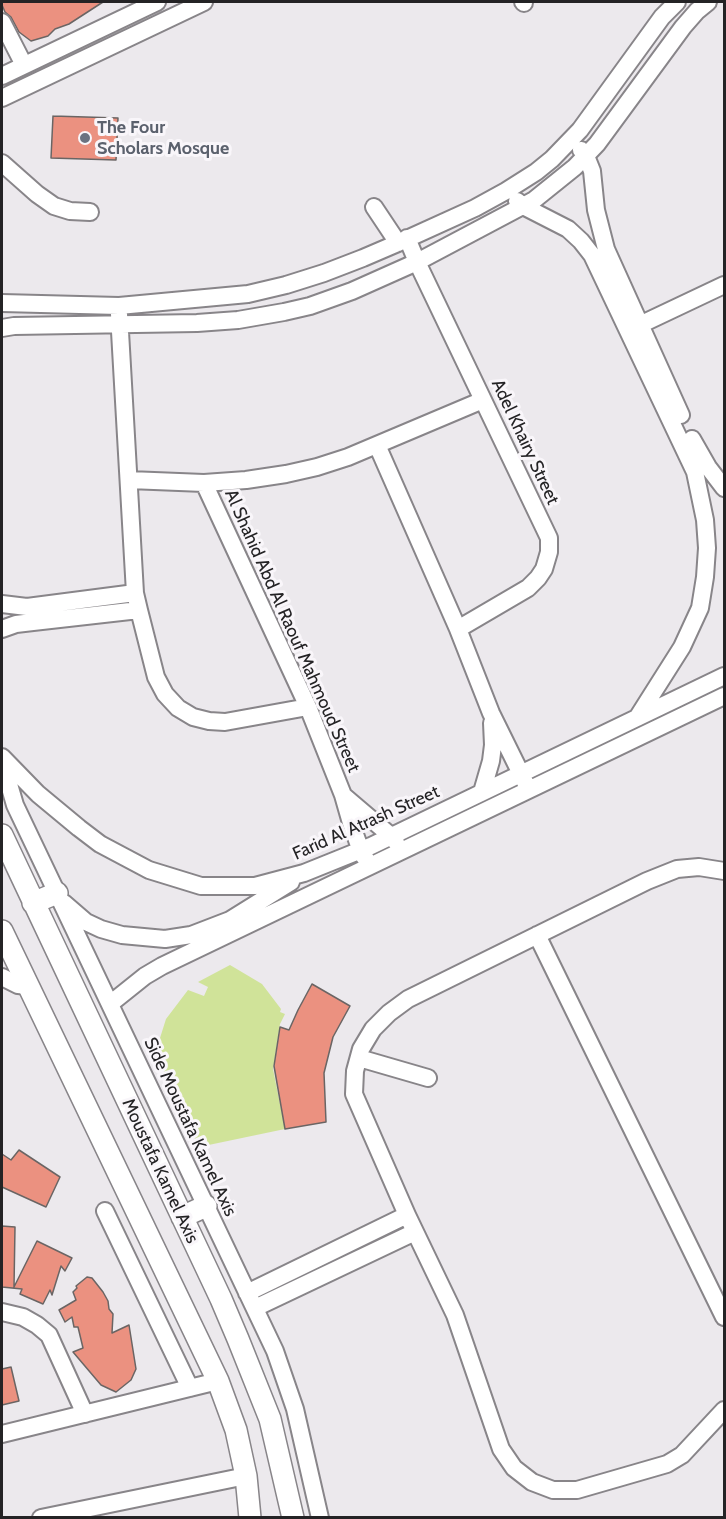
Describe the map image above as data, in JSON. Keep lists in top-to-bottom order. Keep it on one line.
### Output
{"streets":{"main road":["Moustafa Kamel Axis"],"street":["Adel Khairy Street","Al Shahid Abd Al Raouf Mahmoud Street","Farid Al Atrash Street","Side Moustafa Kamel Axis"]},"crossings":[["Al Shahid Abd Al Raouf Mahmoud Street","Farid Al Atrash Street"],["Farid Al Atrash Street","Side Moustafa Kamel Axis"]],"places":["The Four Scholars Mosque"]}
